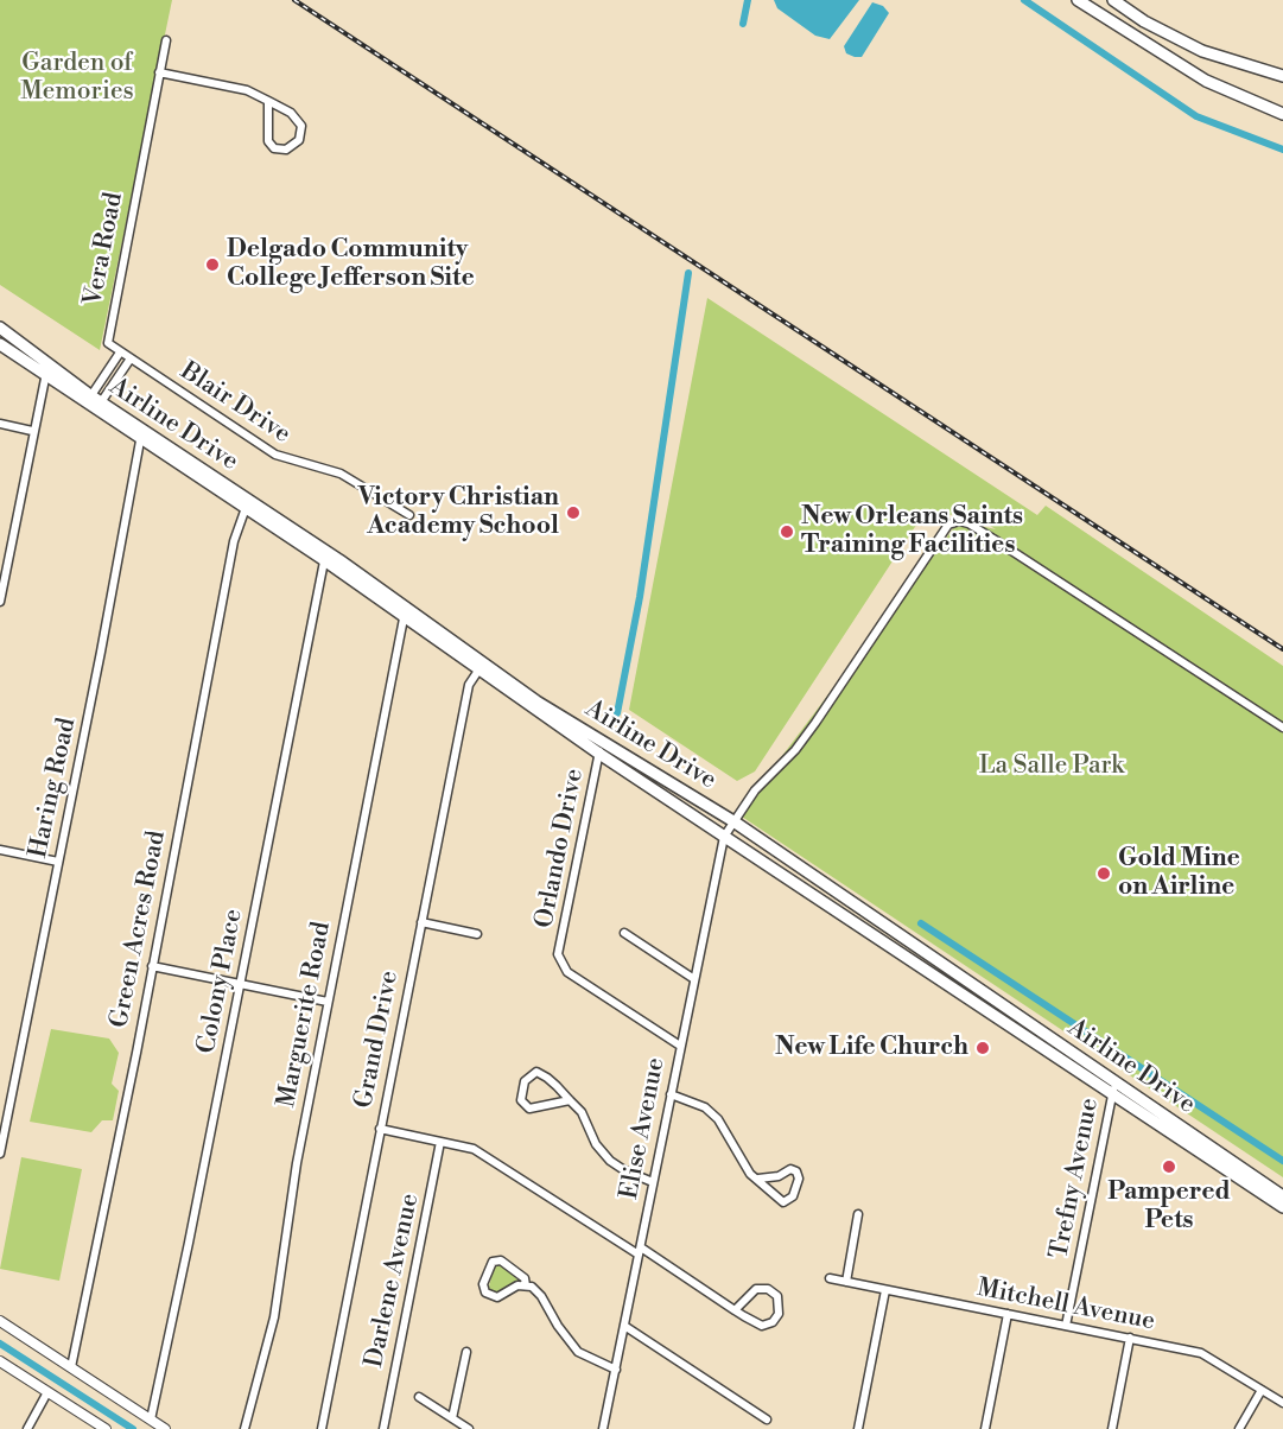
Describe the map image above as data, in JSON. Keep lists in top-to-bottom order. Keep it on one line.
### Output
{"streets":{"highway":["Airline Drive"],"street":["Vera Road","Blair Drive","Haring Road","Orlando Drive","Green Acres Road","Colony Place","Marguerite Road","Grand Drive","Elise Avenue","Trefny Avenue","Darlene Avenue","Mitchell Avenue"]},"crossings":[["Vera Road","Blair Drive"],["Airline Drive","Haring Road"],["Airline Drive","Orlando Drive"],["Airline Drive","Green Acres Road"],["Airline Drive","Colony Place"],["Airline Drive","Marguerite Road"],["Airline Drive","Grand Drive"],["Airline Drive","Elise Avenue"],["Airline Drive","Trefny Avenue"],["Orlando Drive","Elise Avenue"],["Trefny Avenue","Mitchell Avenue"]],"parks":["Garden of Memories","La Salle Park"],"places":["Delgado Community College Jefferson Site","Victory Christian Academy School","New Orleans Saints Training Facilities","Gold Mine on Airline","New Life Church","Pampered Pets"]}
